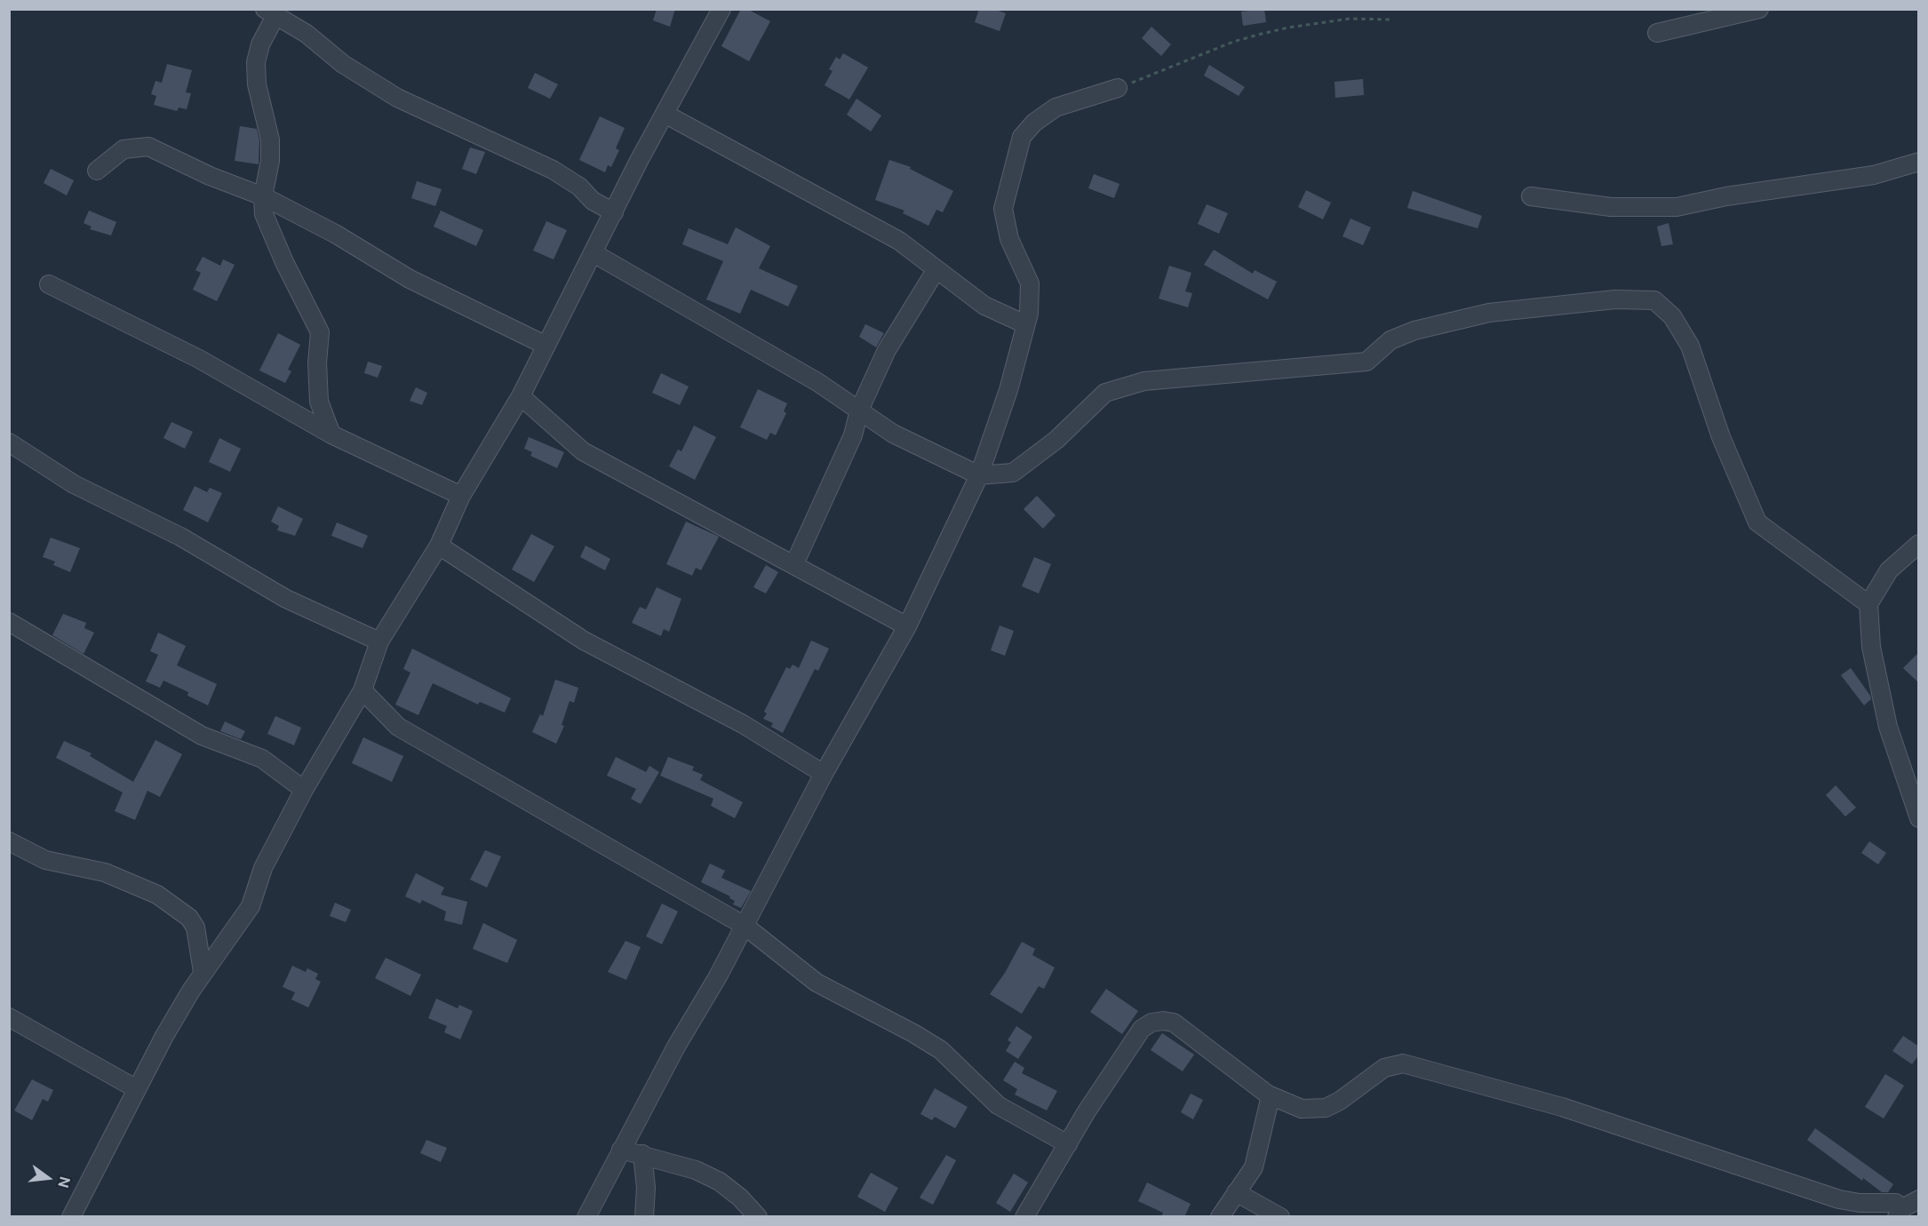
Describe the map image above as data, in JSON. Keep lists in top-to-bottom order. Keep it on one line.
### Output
{"north":"right"}
